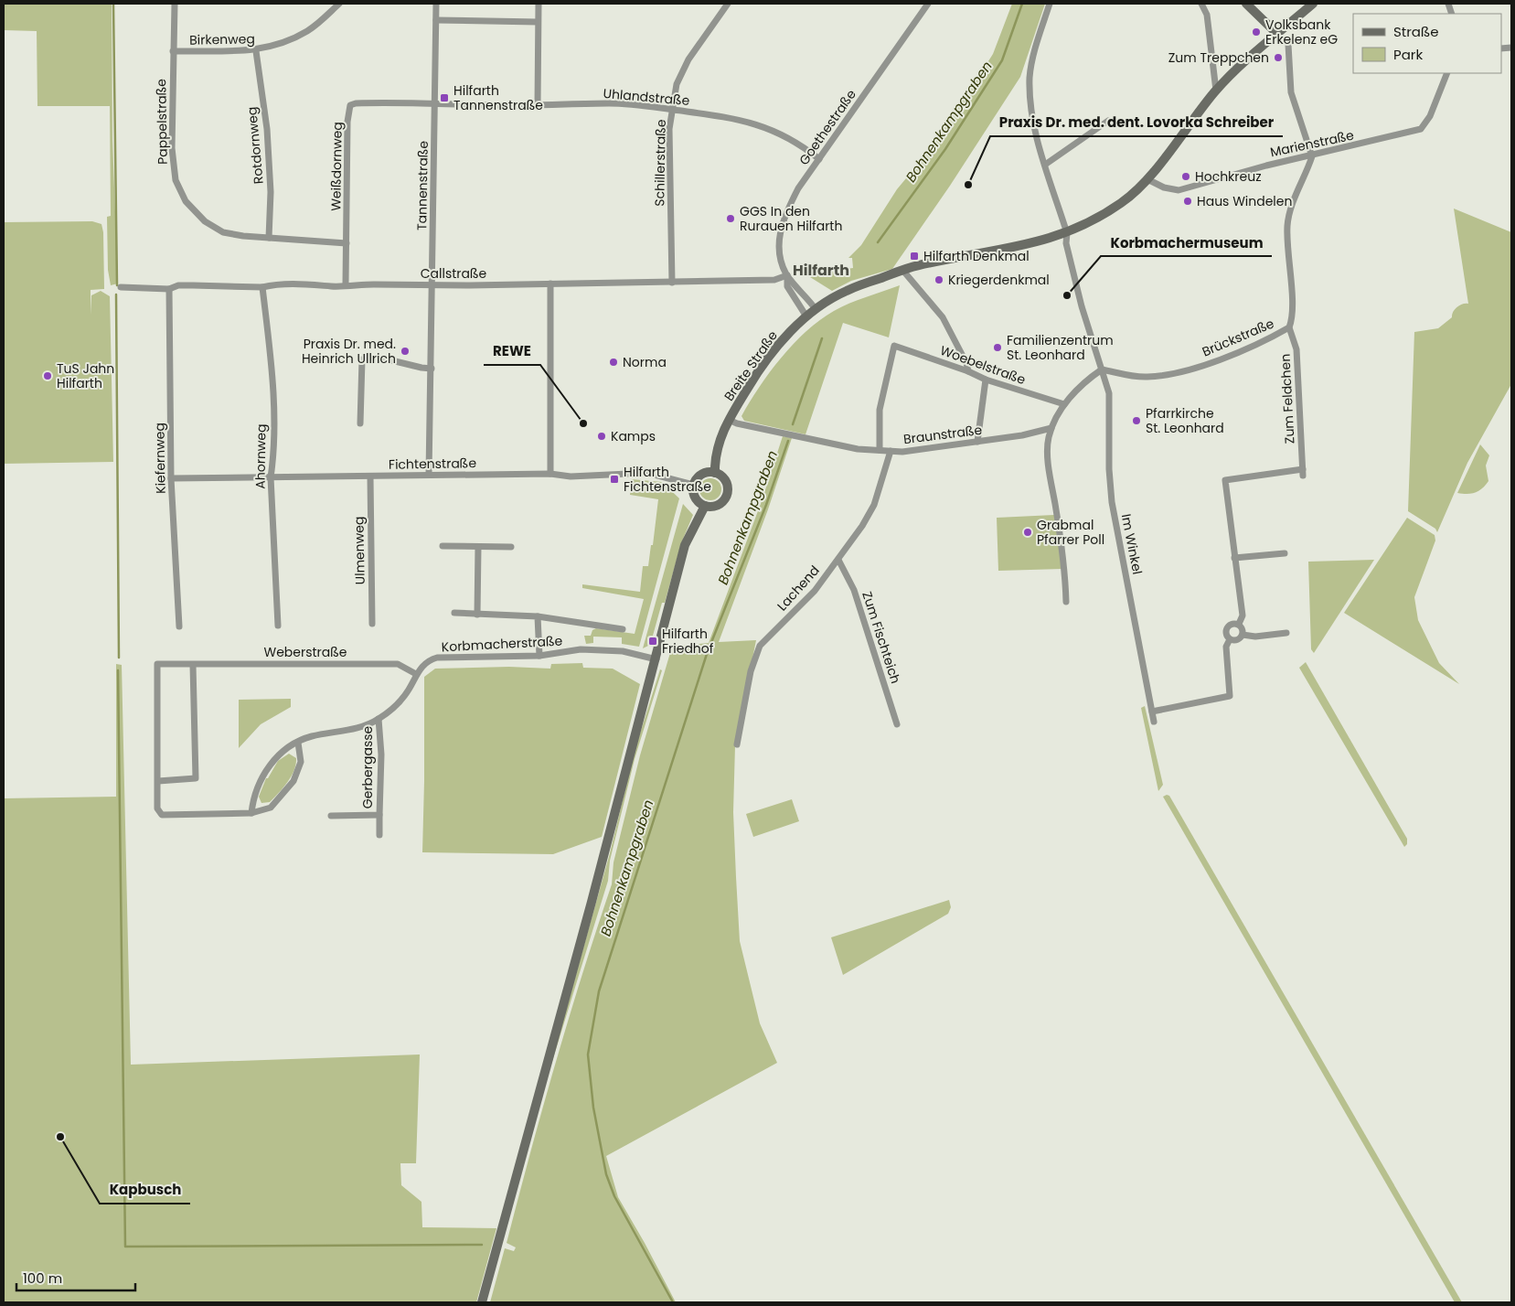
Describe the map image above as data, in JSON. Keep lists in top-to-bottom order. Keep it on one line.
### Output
{"streets":{"main road":["Breite Straße"],"street":["Birkenweg","Uhlandstraße","Pappelstraße","Goethestraße","Marienstraße","Rotdornweg","Schillerstraße","Weißdornweg","Tannenstraße","Callstraße","Brückstraße","Woebelstraße","Zum Feldchen","Braunstraße","Ahornweg","Kiefernweg","Fichtenstraße","Im Winkel","Ulmenweg","Lachend","Zum Fischteich","Korbmacherstraße","Weberstraße","Gerbergasse"]},"crossings":[["Birkenweg","Pappelstraße"],["Birkenweg","Rotdornweg"],["Uhlandstraße","Goethestraße"],["Uhlandstraße","Schillerstraße"],["Uhlandstraße","Weißdornweg"],["Uhlandstraße","Tannenstraße"],["Pappelstraße","Rotdornweg"],["Pappelstraße","Weißdornweg"],["Goethestraße","Callstraße"],["Goethestraße","Breite Straße"],["Marienstraße","Brückstraße"],["Marienstraße","Breite Straße"],["Schillerstraße","Callstraße"],["Weißdornweg","Tannenstraße"],["Weißdornweg","Callstraße"],["Tannenstraße","Callstraße"],["Tannenstraße","Fichtenstraße"],["Callstraße","Ahornweg"],["Callstraße","Kiefernweg"],["Brückstraße","Zum Feldchen"],["Brückstraße","Im Winkel"],["Woebelstraße","Braunstraße"],["Breite Straße","Braunstraße"],["Breite Straße","Fichtenstraße"],["Breite Straße","Im Winkel"],["Braunstraße","Lachend"],["Ahornweg","Fichtenstraße"],["Kiefernweg","Fichtenstraße"],["Fichtenstraße","Ulmenweg"],["Lachend","Zum Fischteich"],["Korbmacherstraße","Weberstraße"],["Korbmacherstraße","Gerbergasse"]],"districts":["Hilfarth"],"water":["Bohnenkampgraben"],"places":{"other":["Volksbank Erkelenz eG","Zum Treppchen","Hochkreuz","Praxis Dr. med. dent. Lovorka Schreiber","Haus Windelen","GGS In den Rurauen Hilfarth","Kriegerdenkmal","Korbmachermuseum","Familienzentrum St. Leonhard","Praxis Dr. med. Heinrich Ullrich","Norma","TuS Jahn Hilfarth","Pfarrkirche St. Leonhard","REWE","Kamps","Grabmal Pfarrer Poll","Kapbusch"],"transit":["Hilfarth Tannenstraße","Hilfarth Denkmal","Hilfarth Fichtenstraße","Hilfarth Friedhof"]},"legend":["Straße","Park"],"scale_bar":"100 m"}
